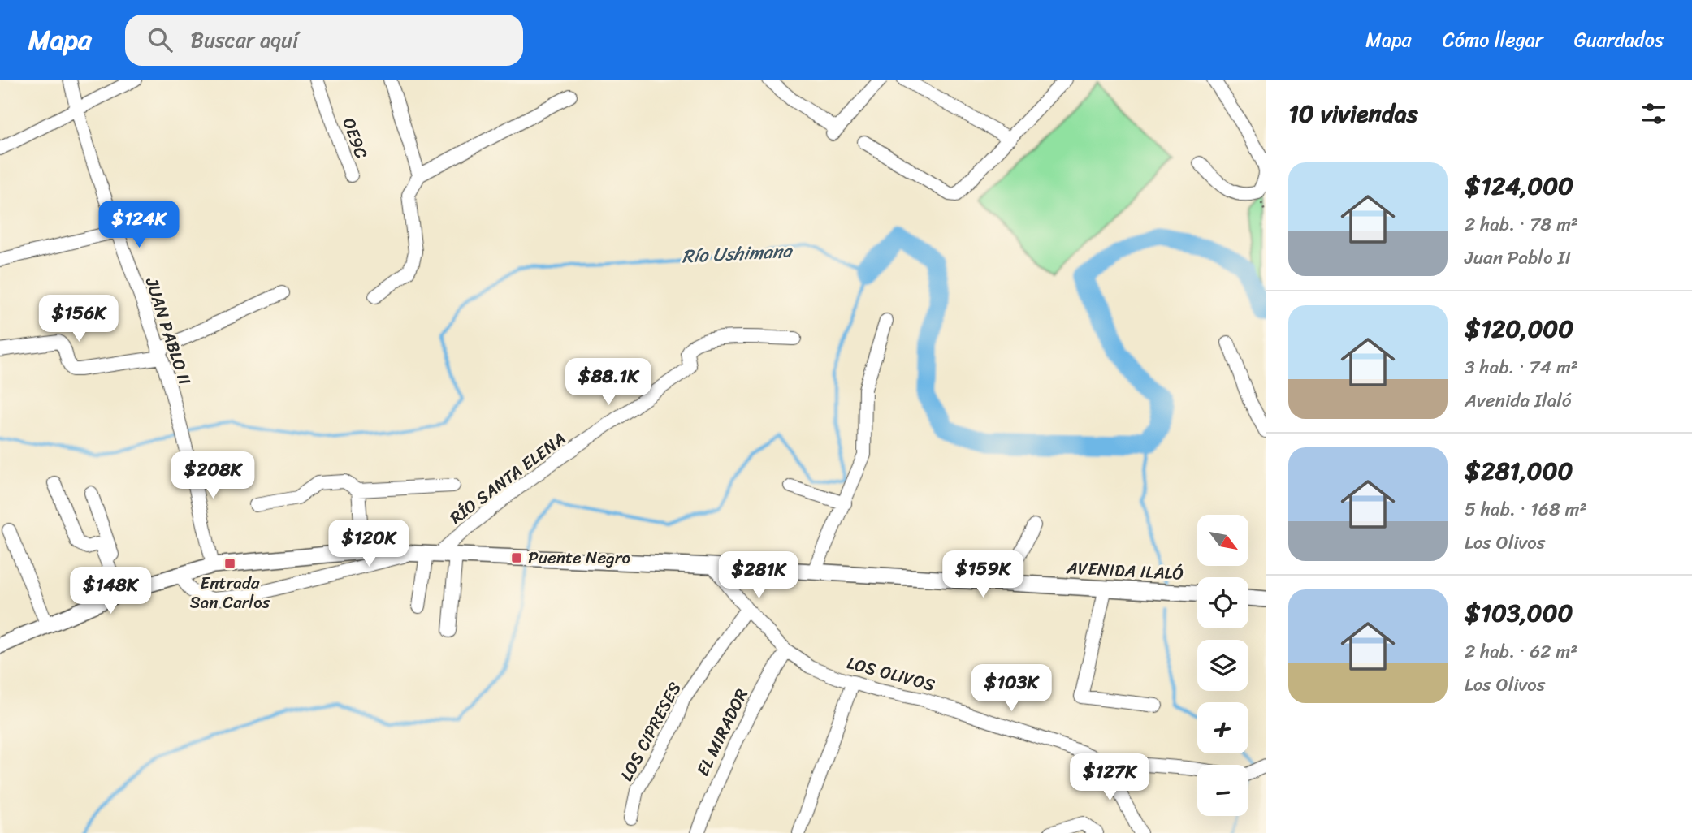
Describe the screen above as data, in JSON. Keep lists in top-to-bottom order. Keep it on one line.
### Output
{"streets":{"main road":["AVENIDA ILALÓ"],"street":["OE9C","JUAN PABLO II","RÍO SANTA ELENA","LOS OLIVOS","LOS CIPRESES","EL MIRADOR"]},"crossings":[["JUAN PABLO II","AVENIDA ILALÓ"],["RÍO SANTA ELENA","AVENIDA ILALÓ"],["AVENIDA ILALÓ","LOS OLIVOS"],["LOS OLIVOS","LOS CIPRESES"],["LOS OLIVOS","EL MIRADOR"]],"water":["Río Ushimana"],"places":{"transit":["Puente Negro","Entrada San Carlos"]},"north":"bottom right","page":{"header":"Mapa","search":"Buscar aquí","nav":["Mapa","Cómo llegar","Guardados"],"heading":"10 viviendas","list":[{"name":"$124,000","note":"2 hab. · 78 m² · Juan Pablo II"},{"name":"$120,000","note":"3 hab. · 74 m² · Avenida Ilaló"},{"name":"$281,000","note":"5 hab. · 168 m² · Los Olivos"},{"name":"$103,000","note":"2 hab. · 62 m² · Los Olivos"}],"price":["$124K","$156K","$88.1K","$208K","$120K","$159K","$281K","$148K","$103K","$127K"],"map_buttons":["+","−"]}}
